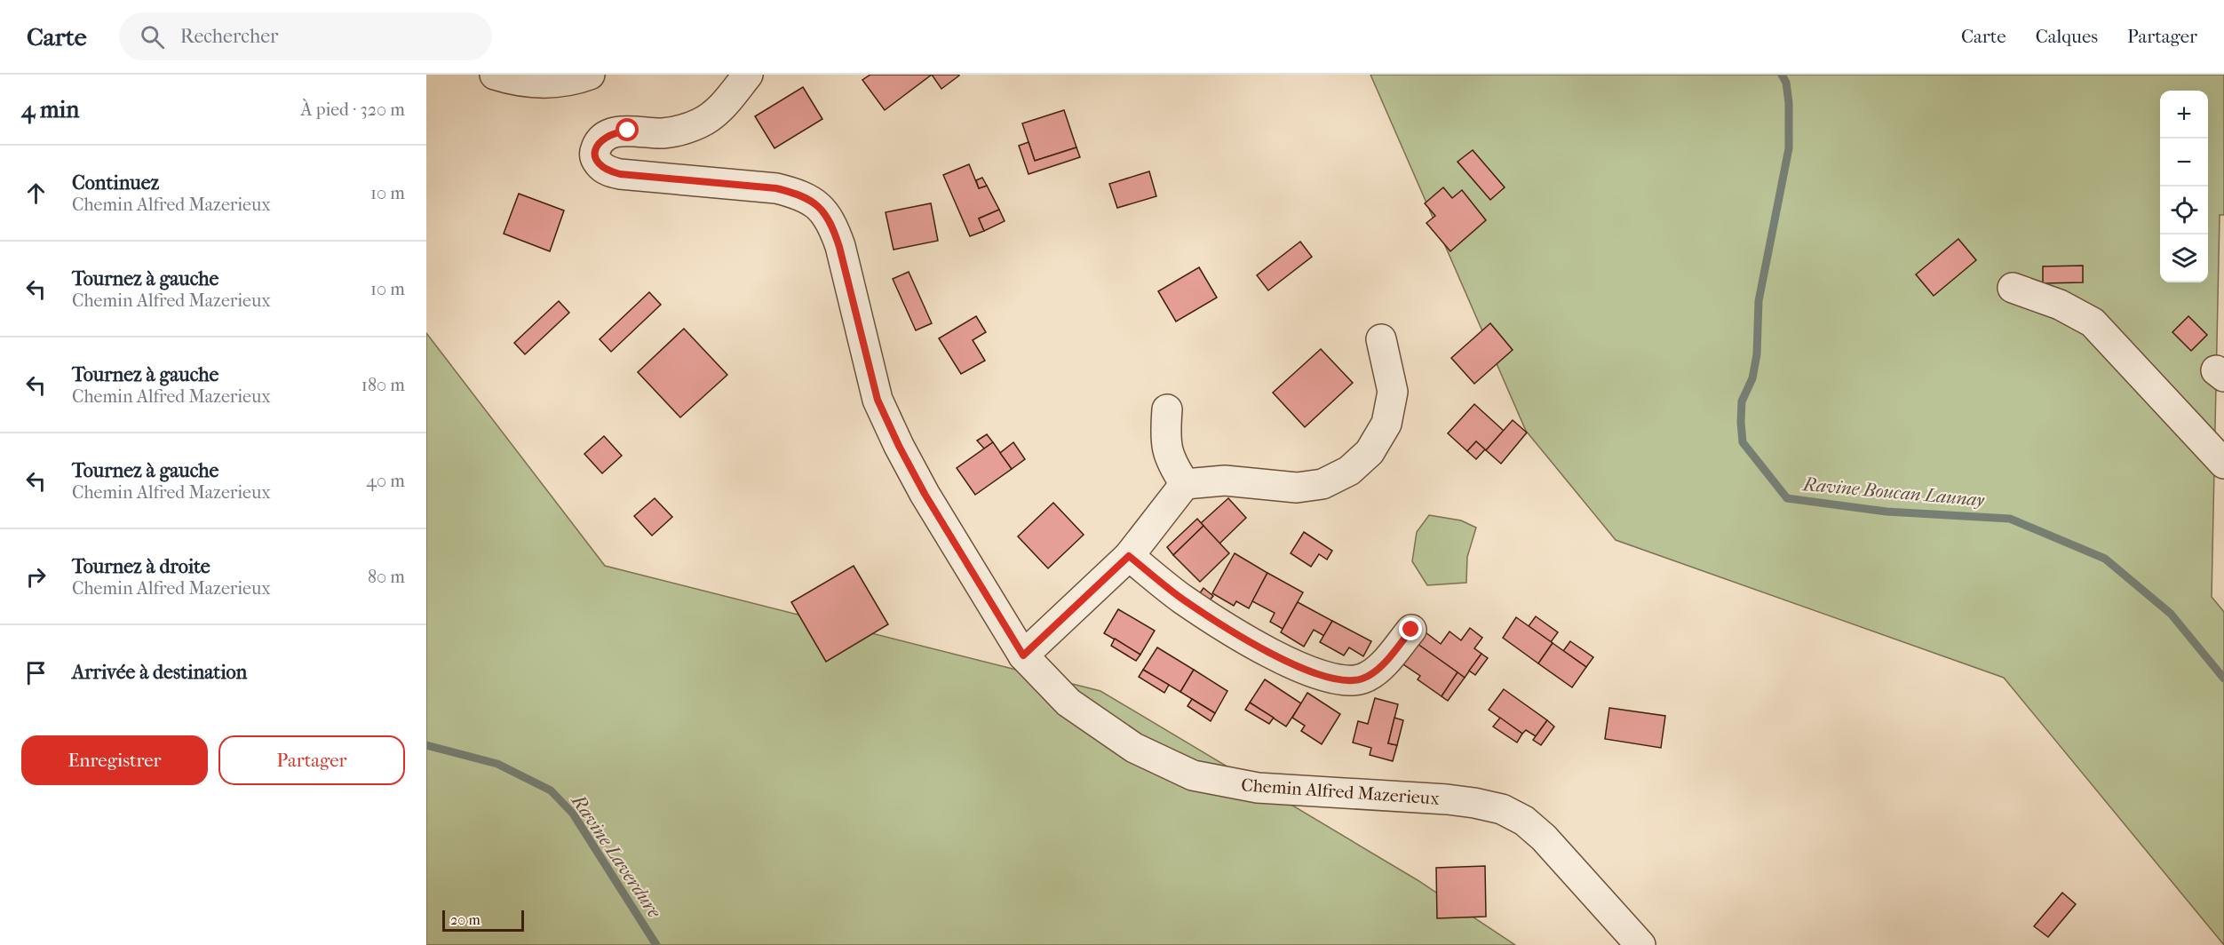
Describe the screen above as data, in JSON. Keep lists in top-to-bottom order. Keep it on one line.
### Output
{"streets":{"street":["Chemin Alfred Mazerieux"]},"water":["Ravine Boucan Launay","Ravine Laverdure"],"scale_bar":"20 m","page":{"header":"Carte","search":"Rechercher","nav":["Carte","Calques","Partager"],"heading":["4 min","À pied · 320 m"],"map_buttons":["+","−"],"list":[["Continuez","Chemin Alfred Mazerieux","10 m"],["Tournez à gauche","Chemin Alfred Mazerieux","10 m"],["Tournez à gauche","Chemin Alfred Mazerieux","180 m"],["Tournez à gauche","Chemin Alfred Mazerieux","40 m"],["Tournez à droite","Chemin Alfred Mazerieux","80 m"],"Arrivée à destination"],"buttons":["Enregistrer","Partager"],"scale":"20 m"}}
